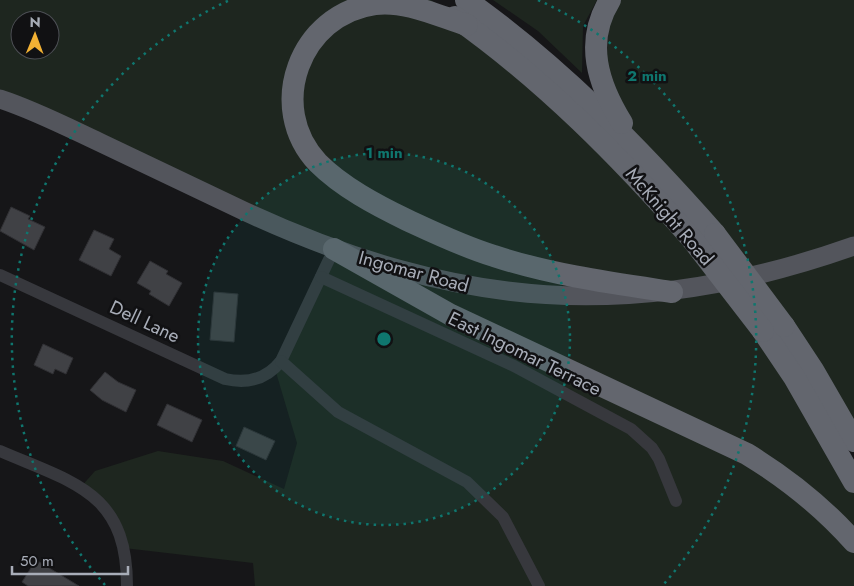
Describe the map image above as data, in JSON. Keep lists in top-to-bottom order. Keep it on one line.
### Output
{"streets":{"highway":["McKnight Road"],"main road":["Ingomar Road"],"street":["Dell Lane","East Ingomar Terrace"]},"scale_bar":"50 m","north":"top","rings":["2 min","1 min"]}
